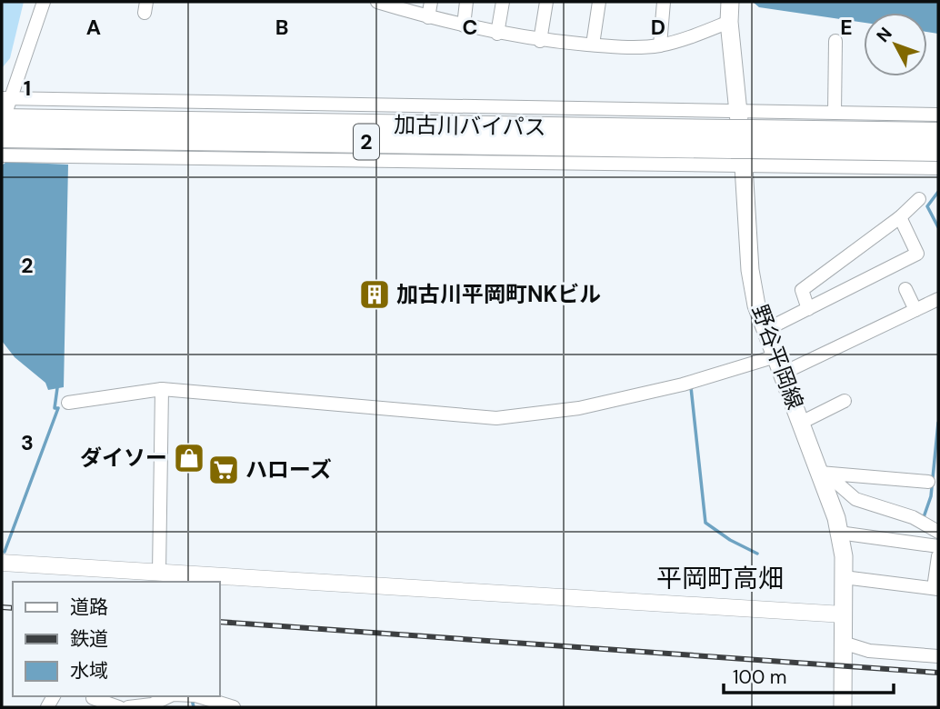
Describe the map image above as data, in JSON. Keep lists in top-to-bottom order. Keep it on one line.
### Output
{"streets":{"highway":["加古川バイパス","2"],"main road":["野谷平岡線"]},"crossings":[["加古川バイパス","野谷平岡線"]],"districts":["平岡町高畑"],"places":{"building":["加古川平岡町NKビル"],"shop":["ダイソー"],"supermarket":["ハローズ"]},"legend":["道路","鉄道","水域"],"scale_bar":"100 m","north":"top left","grid":{"columns":["A","B","C","D","E"],"rows":["1","2","3"]}}
